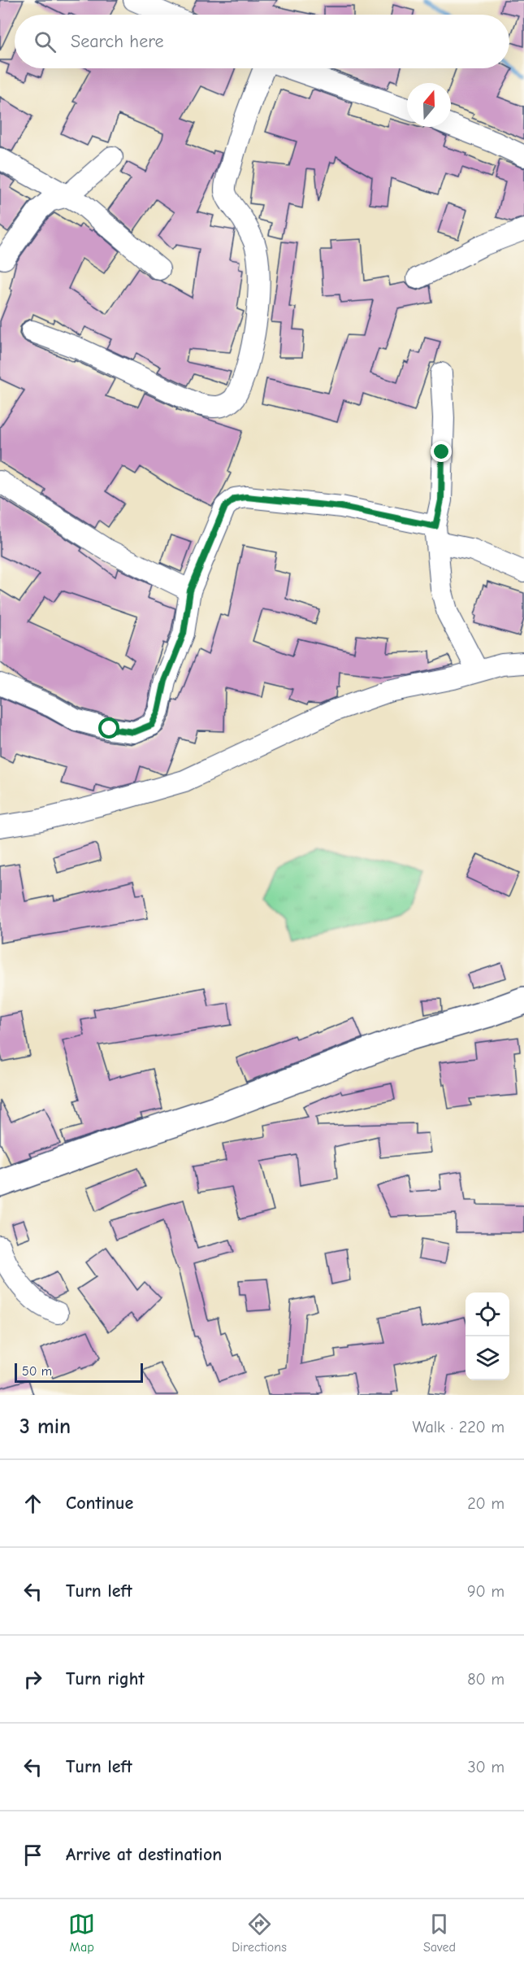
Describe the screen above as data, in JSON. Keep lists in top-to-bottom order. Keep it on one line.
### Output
{"scale_bar":"50 m","north":"top","page":{"search":"Search here","scale":"50 m","heading":["3 min","Walk · 220 m"],"list":[["Continue","20 m"],["Turn left","90 m"],["Turn right","80 m"],["Turn left","30 m"],"Arrive at destination"],"nav":["Map","Directions","Saved"]}}
